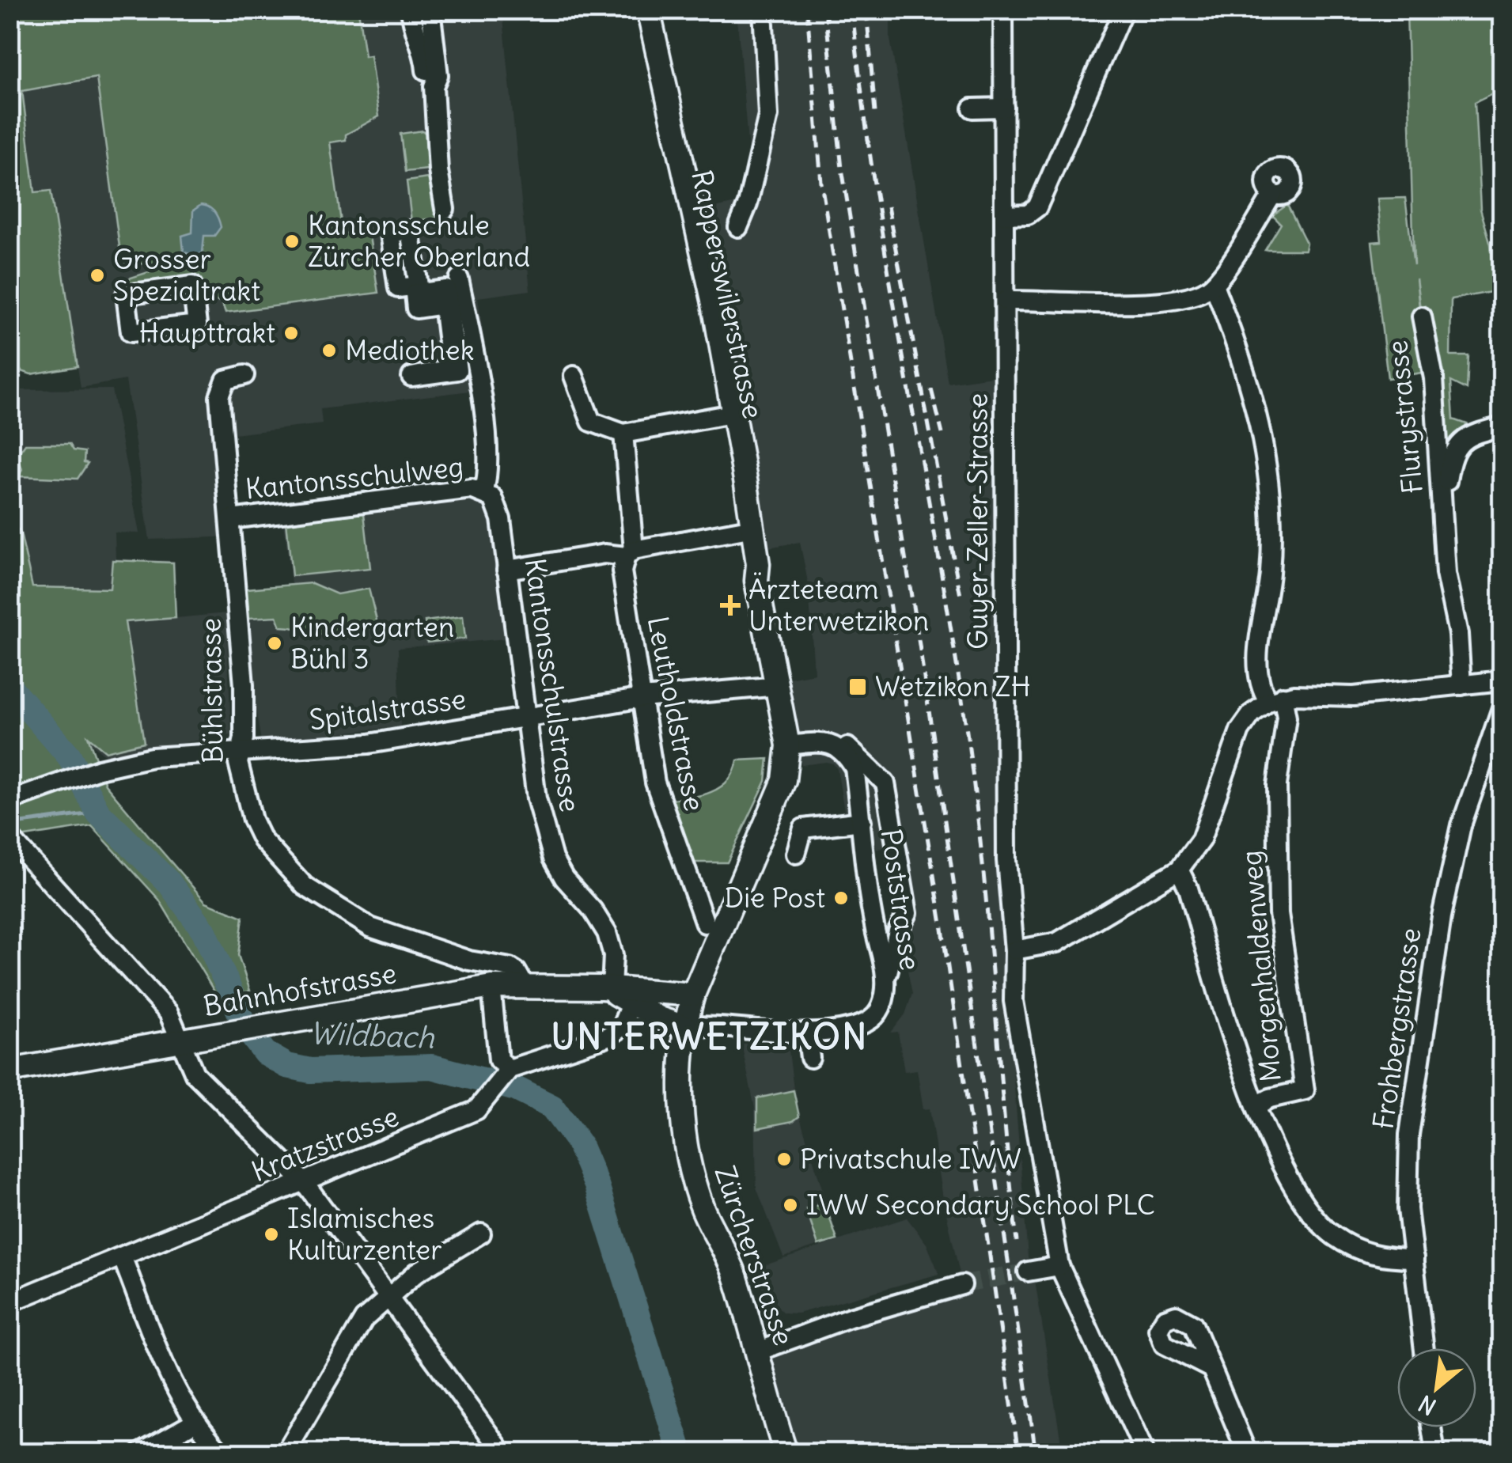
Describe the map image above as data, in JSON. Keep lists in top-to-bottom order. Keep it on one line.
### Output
{"streets":{"main road":["Rapperswilerstrasse","Bahnhofstrasse","Zürcherstrasse"],"street":["Flurystrasse","Kantonsschulweg","Guyer-Zeller-Strasse","Kantonsschulstrasse","Bühlstrasse","Spitalstrasse","Leutholdstrasse","Poststrasse","Morgenhaldenweg","Frohbergstrasse","Kratzstrasse"]},"crossings":[["Rapperswilerstrasse","Spitalstrasse"],["Kantonsschulweg","Kantonsschulstrasse"],["Kantonsschulweg","Bühlstrasse"],["Kantonsschulstrasse","Spitalstrasse"],["Kantonsschulstrasse","Bahnhofstrasse"],["Bühlstrasse","Spitalstrasse"],["Bühlstrasse","Bahnhofstrasse"],["Spitalstrasse","Leutholdstrasse"],["Poststrasse","Bahnhofstrasse"],["Poststrasse","Zürcherstrasse"],["Bahnhofstrasse","Zürcherstrasse"]],"districts":["UNTERWETZIKON"],"water":["Wildbach"],"places":{"other":["Kantonsschule Zürcher Oberland","Grosser Spezialtrakt","Haupttrakt","Mediothek","Kindergarten Bühl 3","Die Post","Privatschule IWW","IWW Secondary School PLC","Islamisches Kulturzenter"],"health":["Ärzteteam Unterwetzikon"],"transit":["Wetzikon ZH"]},"north":"bottom left"}
